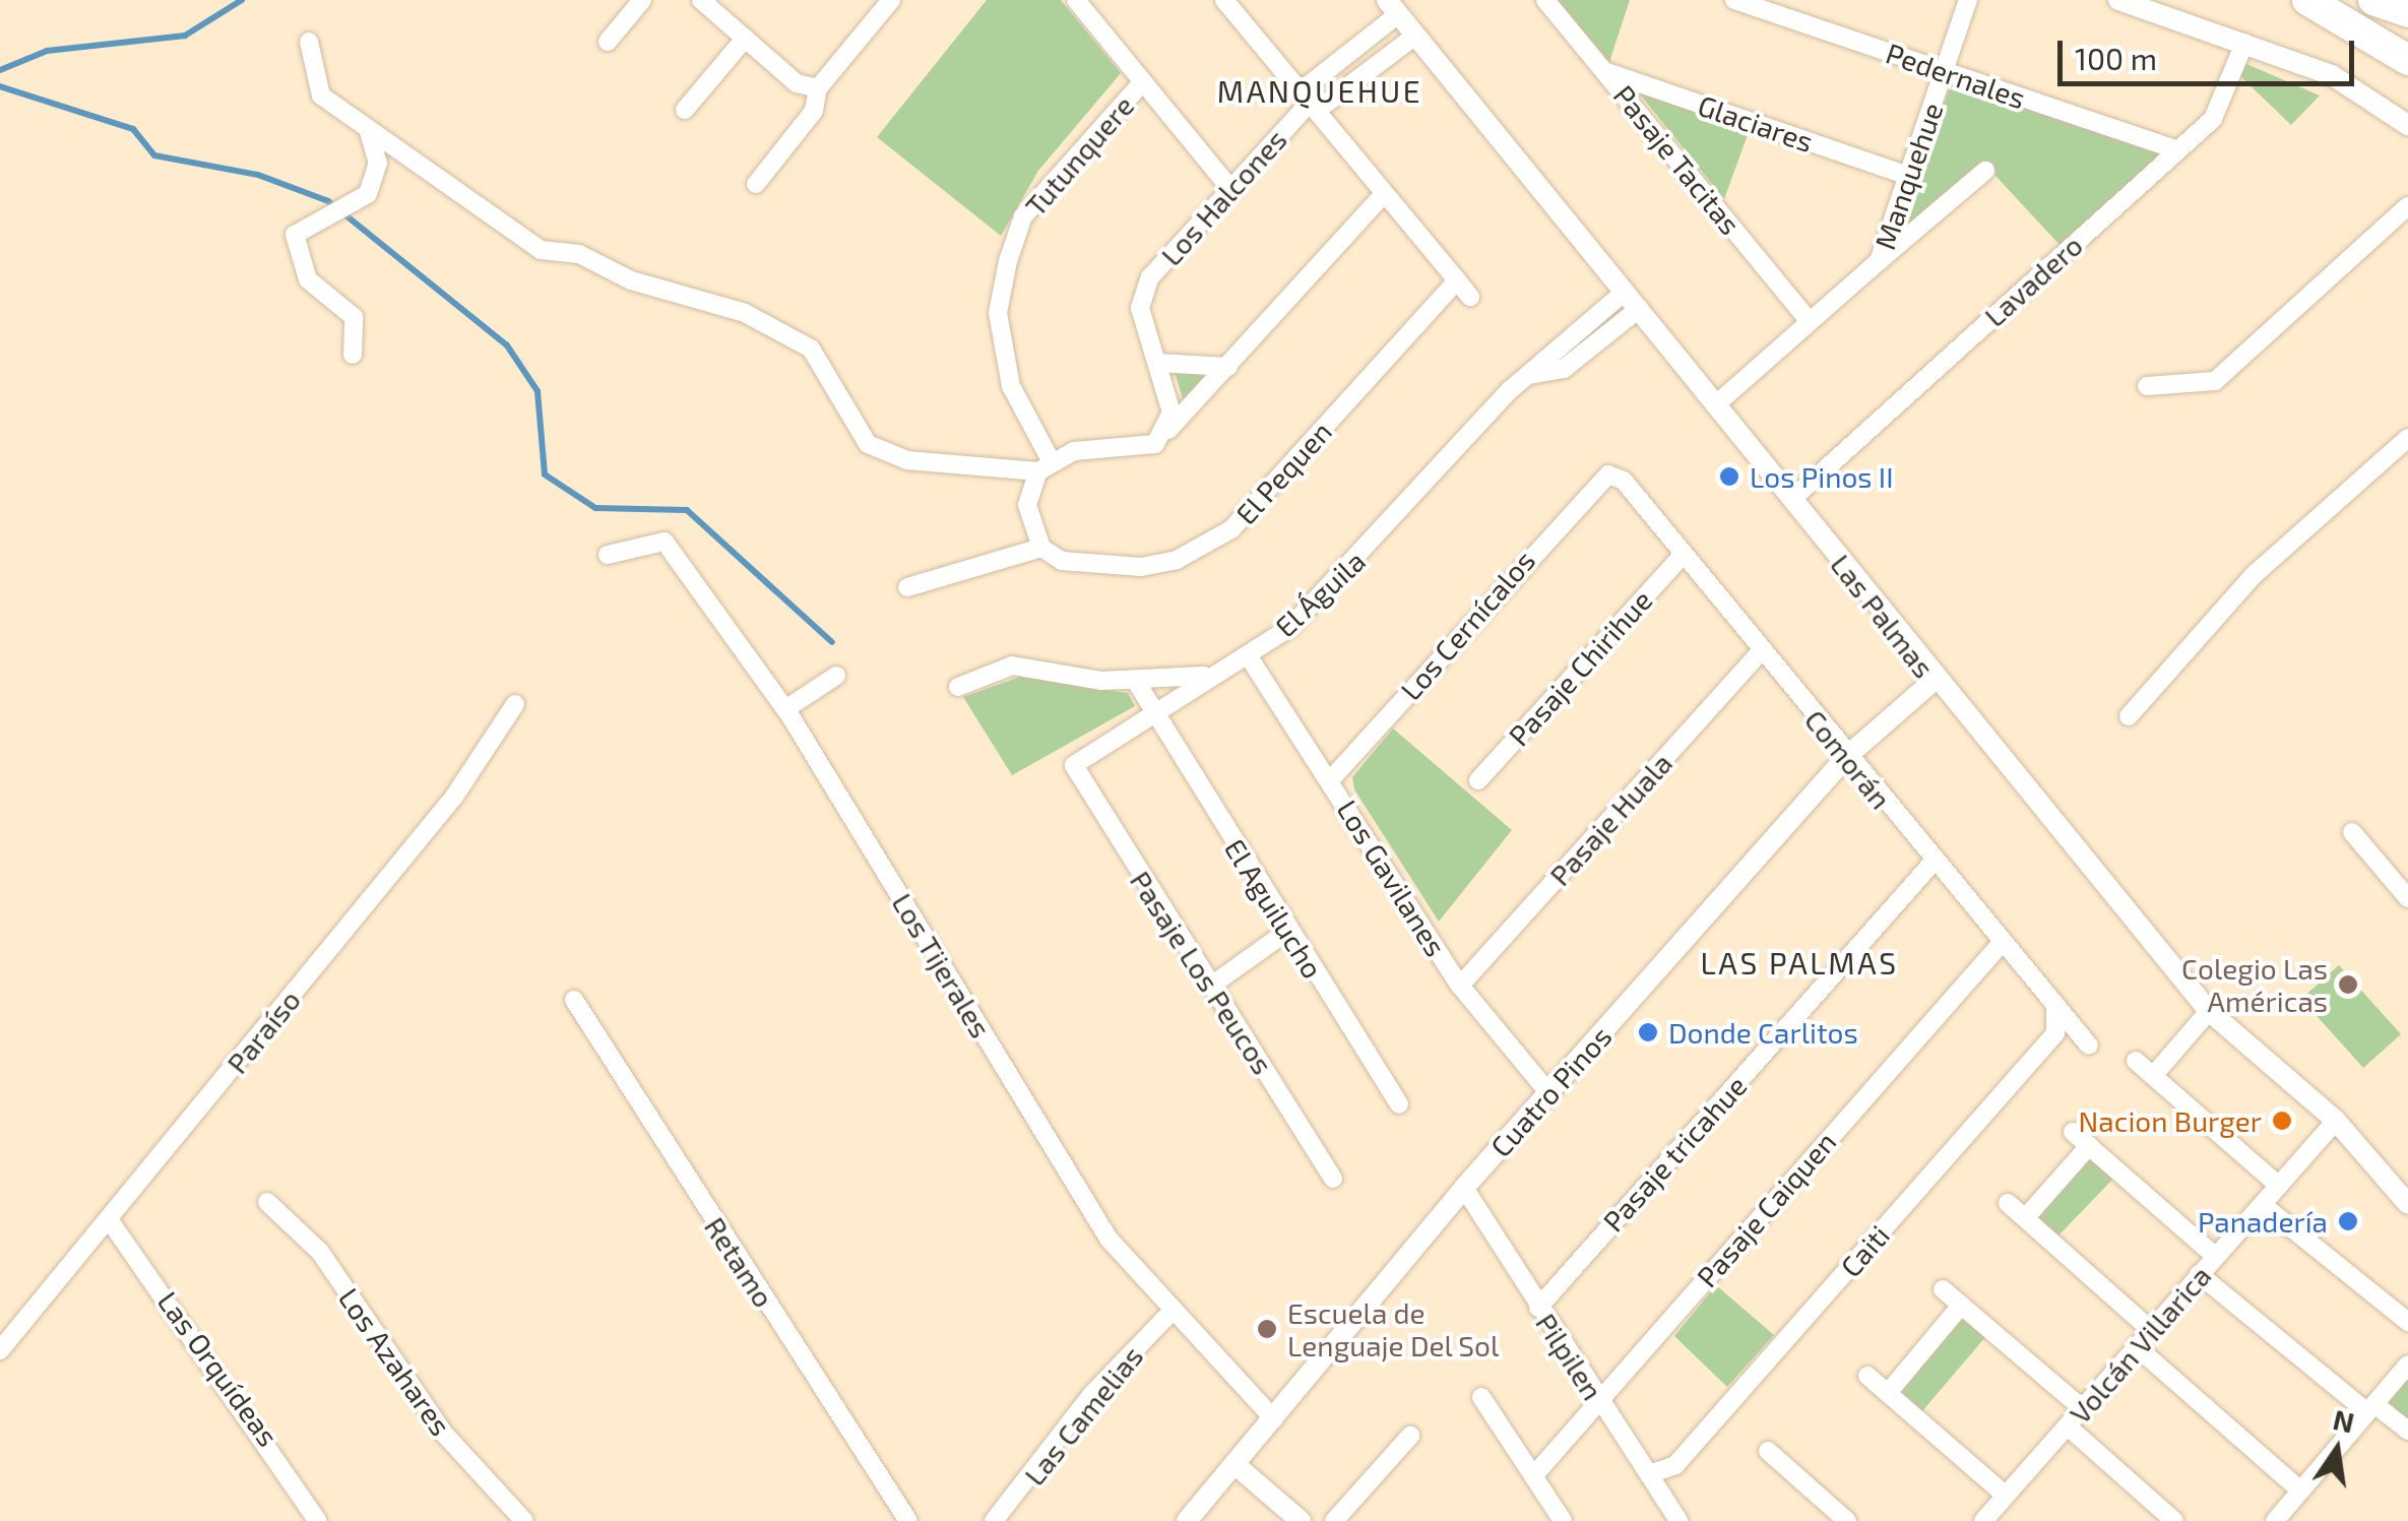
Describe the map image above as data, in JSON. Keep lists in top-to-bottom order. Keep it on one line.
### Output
{"streets":{"street":["Pedernales","Glaciares","Tutunquere","Pasaje Tacitas","Manquehue","Los Halcones","Lavadero","El Pequen","El Águila","Las Palmas","Los Cernícalos","Pasaje Chirihue","Comorán","Pasaje Huala","Los Gavilanes","El Aguilucho","Los Tijerales","Pasaje Los Peucos","Paraíso","Cuatro Pinos","Pasaje tricahue","Pasaje Caiquen","Caiti","Retamo","Volcán Villarica","Pilpilen","Los Azahares","Las Orquídeas","Las Camelias"]},"crossings":[["Pedernales","Manquehue"],["Pedernales","Lavadero"],["Glaciares","Pasaje Tacitas"],["Glaciares","Manquehue"],["Pasaje Tacitas","Manquehue"],["Manquehue","Las Palmas"],["Los Halcones","Las Palmas"],["Lavadero","Las Palmas"],["El Águila","Las Palmas"],["El Águila","Los Gavilanes"],["El Águila","El Aguilucho"],["El Águila","Pasaje Los Peucos"],["Las Palmas","Cuatro Pinos"],["Las Palmas","Volcán Villarica"],["Los Cernícalos","Comorán"],["Los Cernícalos","Los Gavilanes"],["Pasaje Chirihue","Comorán"],["Comorán","Pasaje Huala"],["Comorán","Cuatro Pinos"],["Comorán","Pasaje tricahue"],["Comorán","Pasaje Caiquen"],["Comorán","Caiti"],["Pasaje Huala","Los Gavilanes"],["Los Gavilanes","Cuatro Pinos"],["Los Tijerales","Cuatro Pinos"],["Los Tijerales","Las Camelias"],["Paraíso","Las Orquídeas"],["Cuatro Pinos","Pilpilen"],["Pasaje tricahue","Pilpilen"],["Pasaje Caiquen","Pilpilen"],["Caiti","Pilpilen"]],"districts":["MANQUEHUE","LAS PALMAS"],"places":["Los Pinos II","Colegio Las Américas","Donde Carlitos","Nacion Burger","Panadería","Escuela de Lenguaje Del Sol"],"scale_bar":"100 m","north":"top"}
